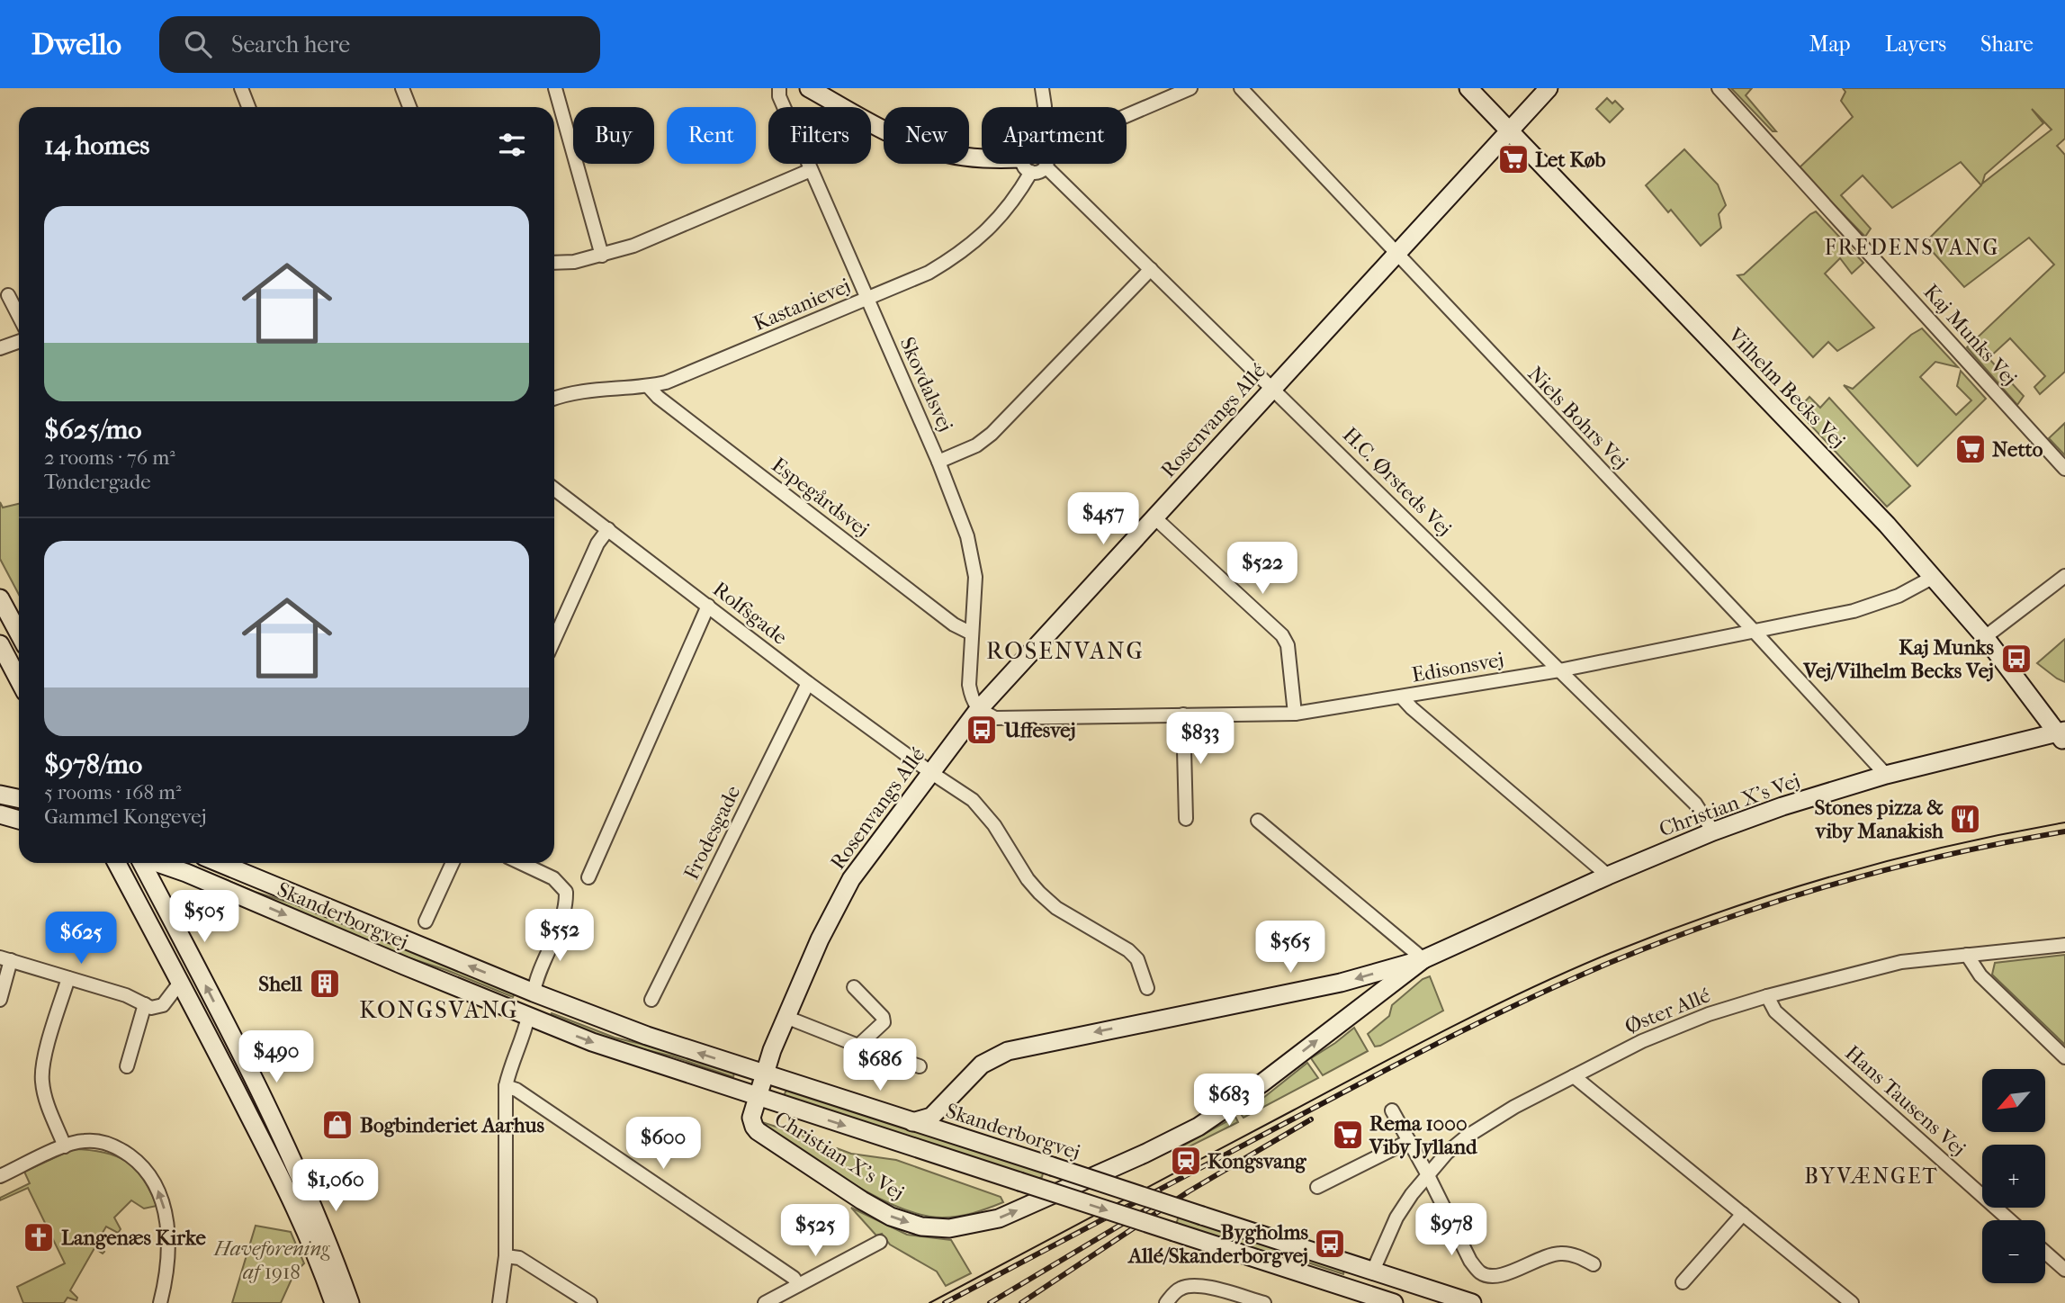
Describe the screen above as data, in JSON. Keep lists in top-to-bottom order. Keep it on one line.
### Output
{"streets":{"street":["Kastanievej","Kaj Munks Vej","Skovdalsvej","Vilhelm Becks Vej","Niels Bohrs Vej","Rosenvangs Allé","H.C. Ørsteds Vej","Espegårdsvej","Rolfsgade","Edisonsvej","Christian X's Vej","Frodesgade","Skanderborgvej","Øster Allé","Hans Tausens Vej"]},"crossings":[["Kastanievej","Skovdalsvej"],["Kastanievej","Espegårdsvej"],["Skovdalsvej","Rosenvangs Allé"],["Skovdalsvej","Espegårdsvej"],["Skovdalsvej","Edisonsvej"],["Vilhelm Becks Vej","Rosenvangs Allé"],["Vilhelm Becks Vej","Edisonsvej"],["Vilhelm Becks Vej","Christian X's Vej"],["Niels Bohrs Vej","Rosenvangs Allé"],["Niels Bohrs Vej","Edisonsvej"],["Niels Bohrs Vej","Christian X's Vej"],["Rosenvangs Allé","H.C. Ørsteds Vej"],["Rosenvangs Allé","Rolfsgade"],["Rosenvangs Allé","Edisonsvej"],["Rosenvangs Allé","Christian X's Vej"],["Rosenvangs Allé","Skanderborgvej"],["H.C. Ørsteds Vej","Edisonsvej"],["H.C. Ørsteds Vej","Christian X's Vej"],["Rolfsgade","Frodesgade"],["Christian X's Vej","Skanderborgvej"],["Skanderborgvej","Øster Allé"],["Øster Allé","Hans Tausens Vej"]],"districts":["FREDENSVANG","ROSENVANG","KONGSVANG","BYVÆNGET"],"parks":["Haveforening af 1918"],"places":{"supermarket":["Let Køb","Netto","Rema 1000 Viby Jylland"],"bus stop":["Kaj Munks Vej/Vilhelm Becks Vej","Uffesvej","Bygholms Allé/Skanderborgvej"],"restaurant":["Stones pizza & viby Manakish"],"building":["Shell"],"shop":["Bogbinderiet Aarhus"],"station":["Kongsvang"],"church":["Langenæs Kirke"]},"north":"bottom left","page":{"header":"Dwello","search":"Search here","nav":["Map","Layers","Share"],"chip":["Buy","Rent","Filters","New","Apartment"],"heading":"14 homes","list":[{"name":"$625/mo","note":"2 rooms · 76 m² · Tøndergade"},{"name":"$978/mo","note":"5 rooms · 168 m² · Gammel Kongevej"}],"price":["$457","$522","$833","$505","$552","$625","$565","$490","$686","$683","$600","$1,060","$978","$525"],"map_buttons":["+","−"]}}
